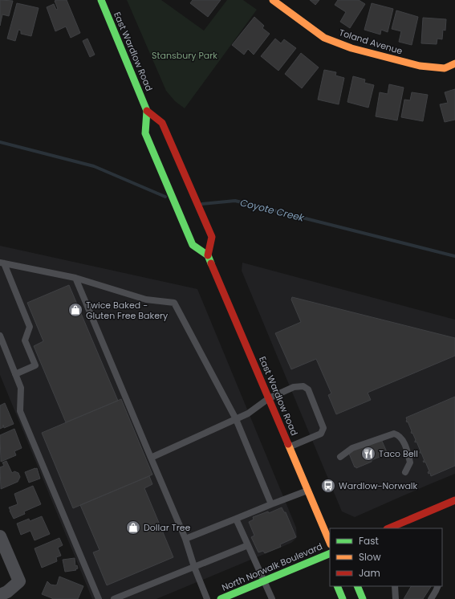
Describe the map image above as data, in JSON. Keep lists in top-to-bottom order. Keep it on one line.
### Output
{"streets":{"main road":["Toland Avenue","East Wardlow Road","North Norwalk Boulevard"]},"water":["Coyote Creek"],"parks":["Stansbury Park"],"places":{"shop":["Twice Baked - Gluten Free Bakery","Dollar Tree"],"restaurant":["Taco Bell"],"bus stop":["Wardlow-Norwalk"]},"legend":["Fast","Slow","Jam"]}
